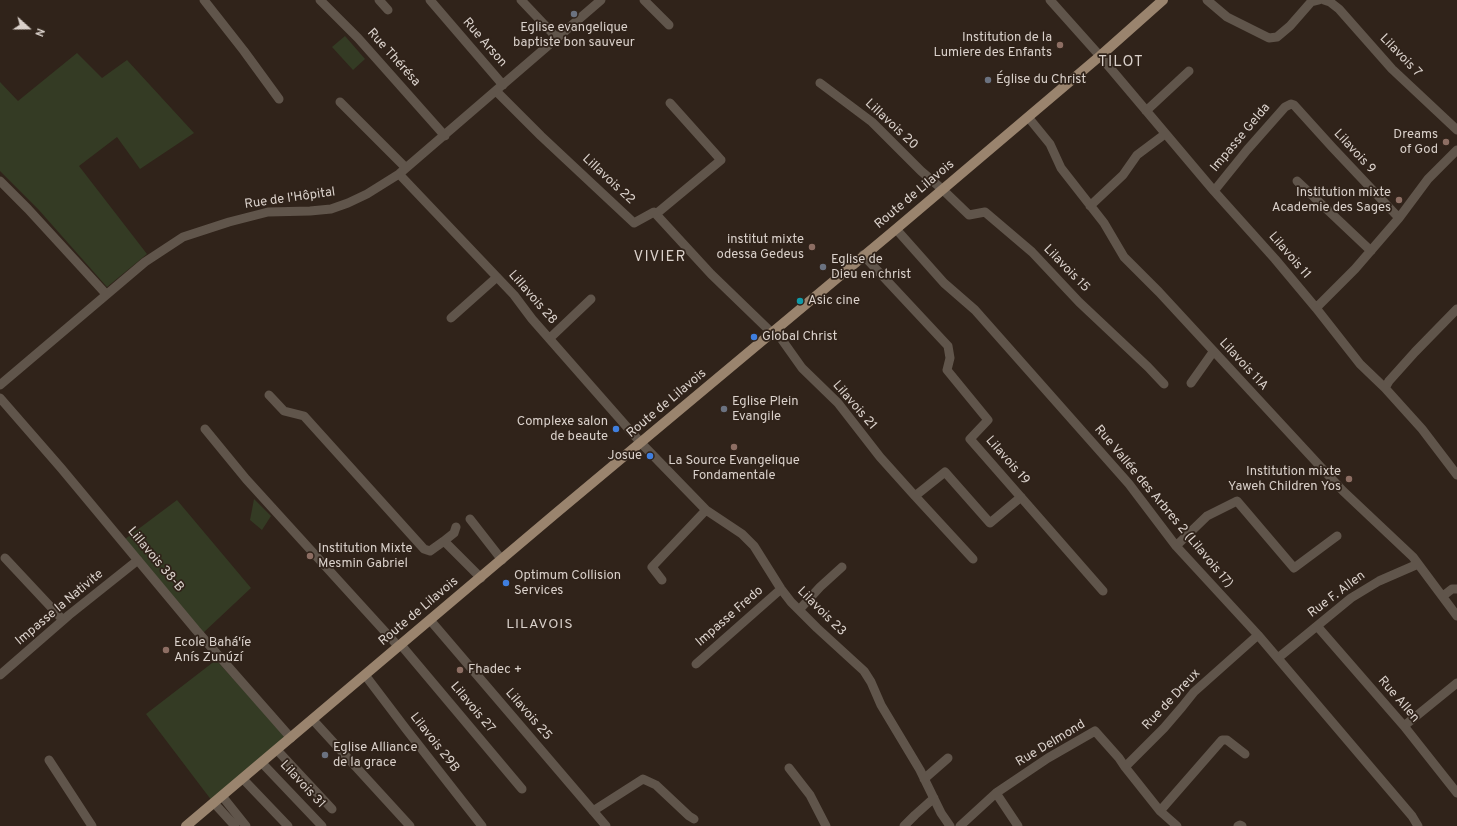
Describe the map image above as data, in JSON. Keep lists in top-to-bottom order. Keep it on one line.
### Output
{"streets":{"main road":["Route de Lilavois"],"street":["Rue Arson","Lilavois 7","Rue Thérésa","Lillavois 20","Impasse Gelda","Lilavois 9","Lillavois 22","Rue de l'Hôpital","Lilavois 11","Lilavois 15","Lillavois 28","Lilavois 11A","Lilavois 21","Lilavois 19","Rue Vallée des Arbres 2 (Lilavois 17)","Lillavois 38-B","Rue F. Allen","Impasse la Nativite","Lilavois 23","Impasse Fredo","Rue de Dreux","Rue Allen","Lilavois 27","Lilavois 25","Lilavois 29B","Rue Delmond","Lilavois 31"]},"crossings":[["Rue Arson","Rue de l'Hôpital"],["Rue Thérésa","Rue de l'Hôpital"],["Lillavois 20","Route de Lilavois"],["Lillavois 20","Lilavois 15"],["Impasse Gelda","Lilavois 9"],["Impasse Gelda","Lilavois 11"],["Lillavois 22","Rue de l'Hôpital"],["Route de Lilavois","Lilavois 11"],["Route de Lilavois","Lilavois 15"],["Route de Lilavois","Lillavois 28"],["Route de Lilavois","Lilavois 11A"],["Route de Lilavois","Lilavois 21"],["Route de Lilavois","Lilavois 19"],["Route de Lilavois","Rue Vallée des Arbres 2 (Lilavois 17)"],["Route de Lilavois","Lillavois 38-B"],["Route de Lilavois","Lilavois 23"],["Route de Lilavois","Lilavois 27"],["Route de Lilavois","Lilavois 25"],["Route de Lilavois","Lilavois 29B"],["Route de Lilavois","Lilavois 31"],["Rue de l'Hôpital","Lillavois 28"],["Lillavois 28","Lilavois 23"],["Lilavois 11A","Rue F. Allen"],["Rue Vallée des Arbres 2 (Lilavois 17)","Rue F. Allen"],["Rue Vallée des Arbres 2 (Lilavois 17)","Rue de Dreux"],["Lillavois 38-B","Impasse la Nativite"],["Rue F. Allen","Rue Allen"],["Lilavois 23","Impasse Fredo"],["Rue de Dreux","Rue Delmond"]],"districts":["TILOT","VIVIER","LILAVOIS"],"places":["Eglise evangelique baptiste bon sauveur","Institution de la Lumiere des Enfants","Église du Christ","Dreams of God","Institution mixte Academie des Sages","institut mixte odessa Gedeus","Eglise de Dieu en christ","Asic cine","Global Christ","Eglise Plein Evangile","Complexe salon de beaute","La Source Evangelique Fondamentale","Josue","Institution mixte Yaweh Children Yos","Institution Mixte Mesmin Gabriel","Optimum Collision Services","Ecole Bahá'íe Anís Zunúzí","Fhadec +","Eglise Alliance de la grace"],"north":"right"}
